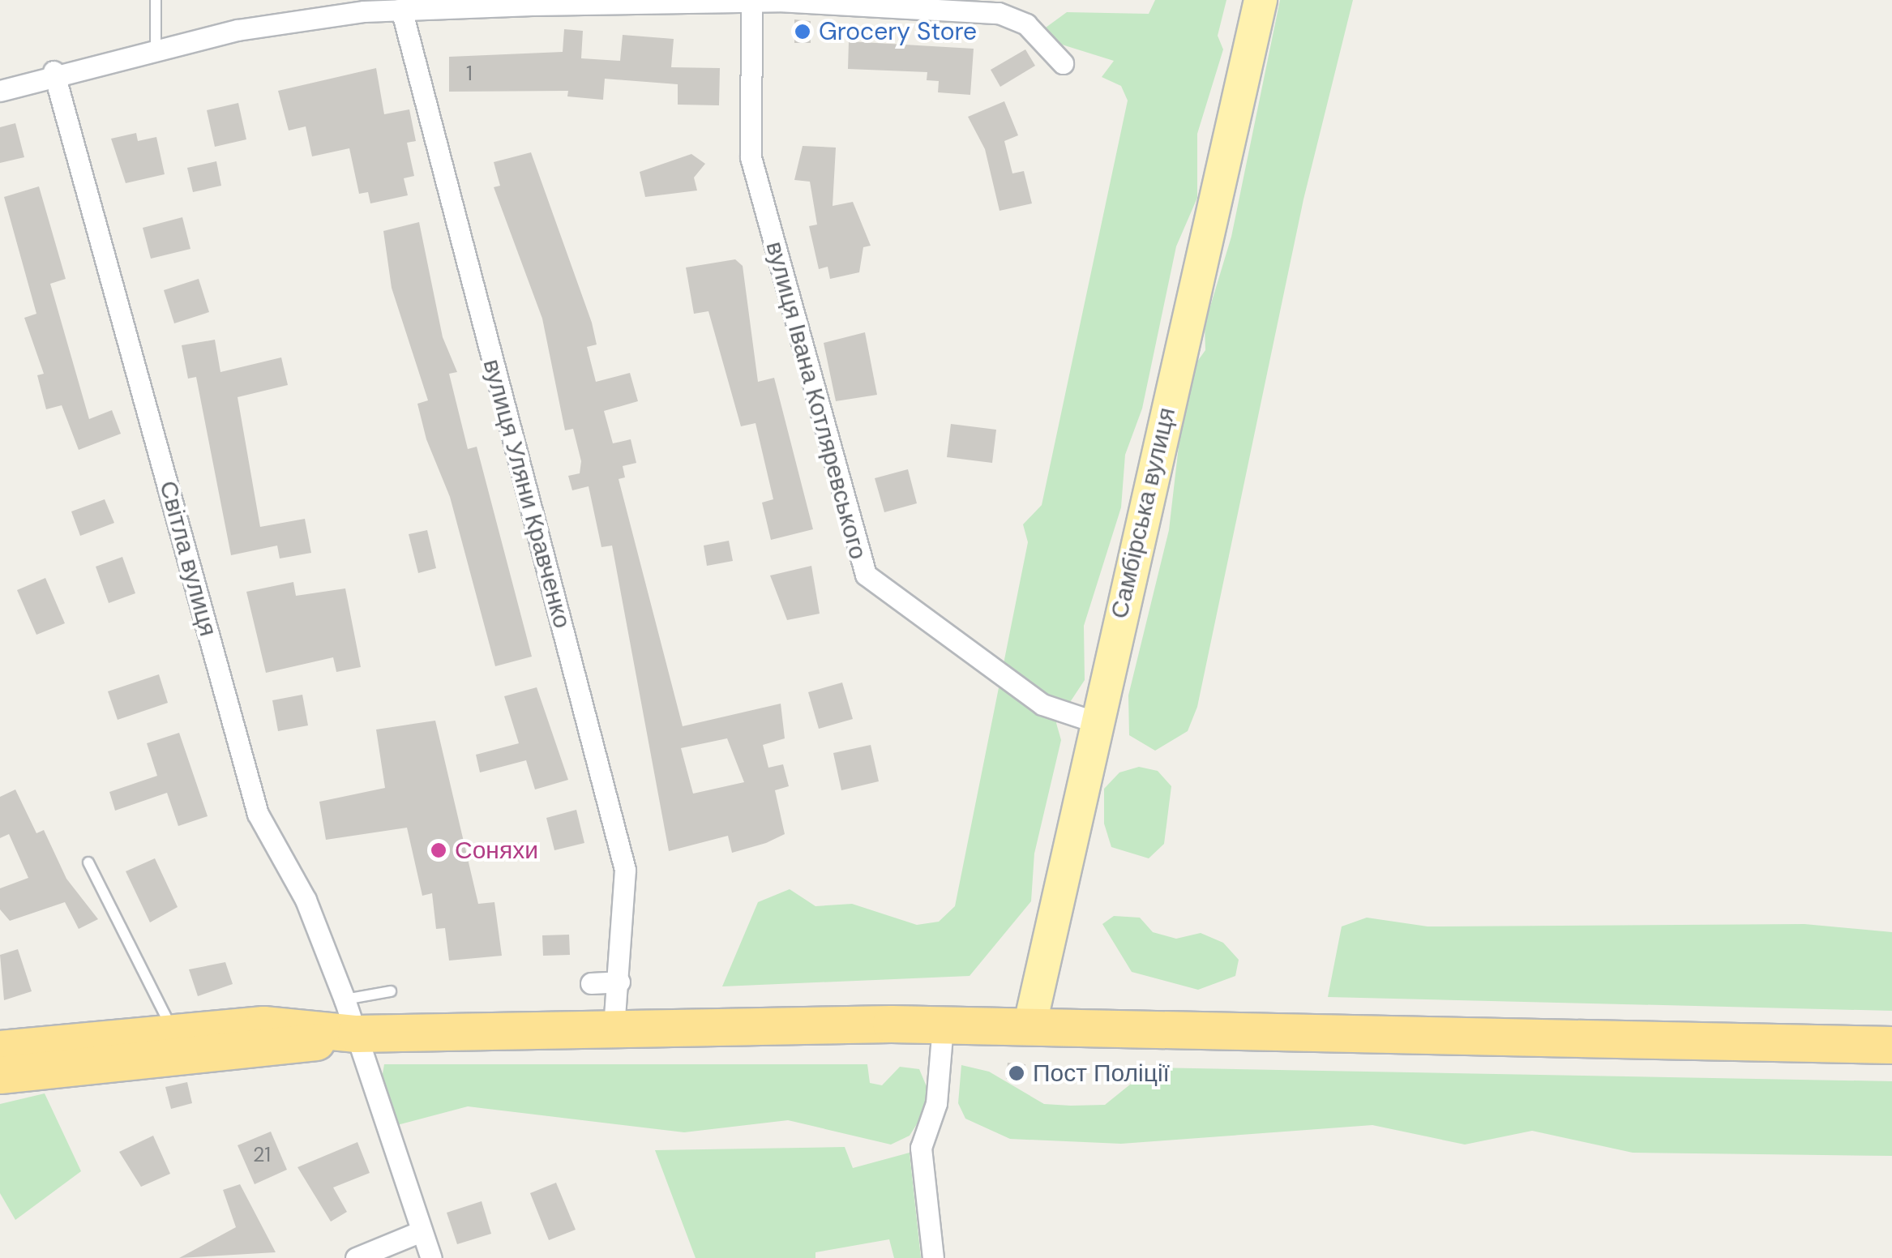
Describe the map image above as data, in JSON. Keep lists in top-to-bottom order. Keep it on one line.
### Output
{"streets":{"main road":["Самбірська вулиця"],"street":["вулиця Івана Котляревського","вулиця Уляни Кравченко","Світла вулиця"]},"crossings":[["вулиця Івана Котляревського","Самбірська вулиця"]],"places":["Grocery Store","Соняхи","Пост Поліції"],"house_numbers":["1","21"]}
